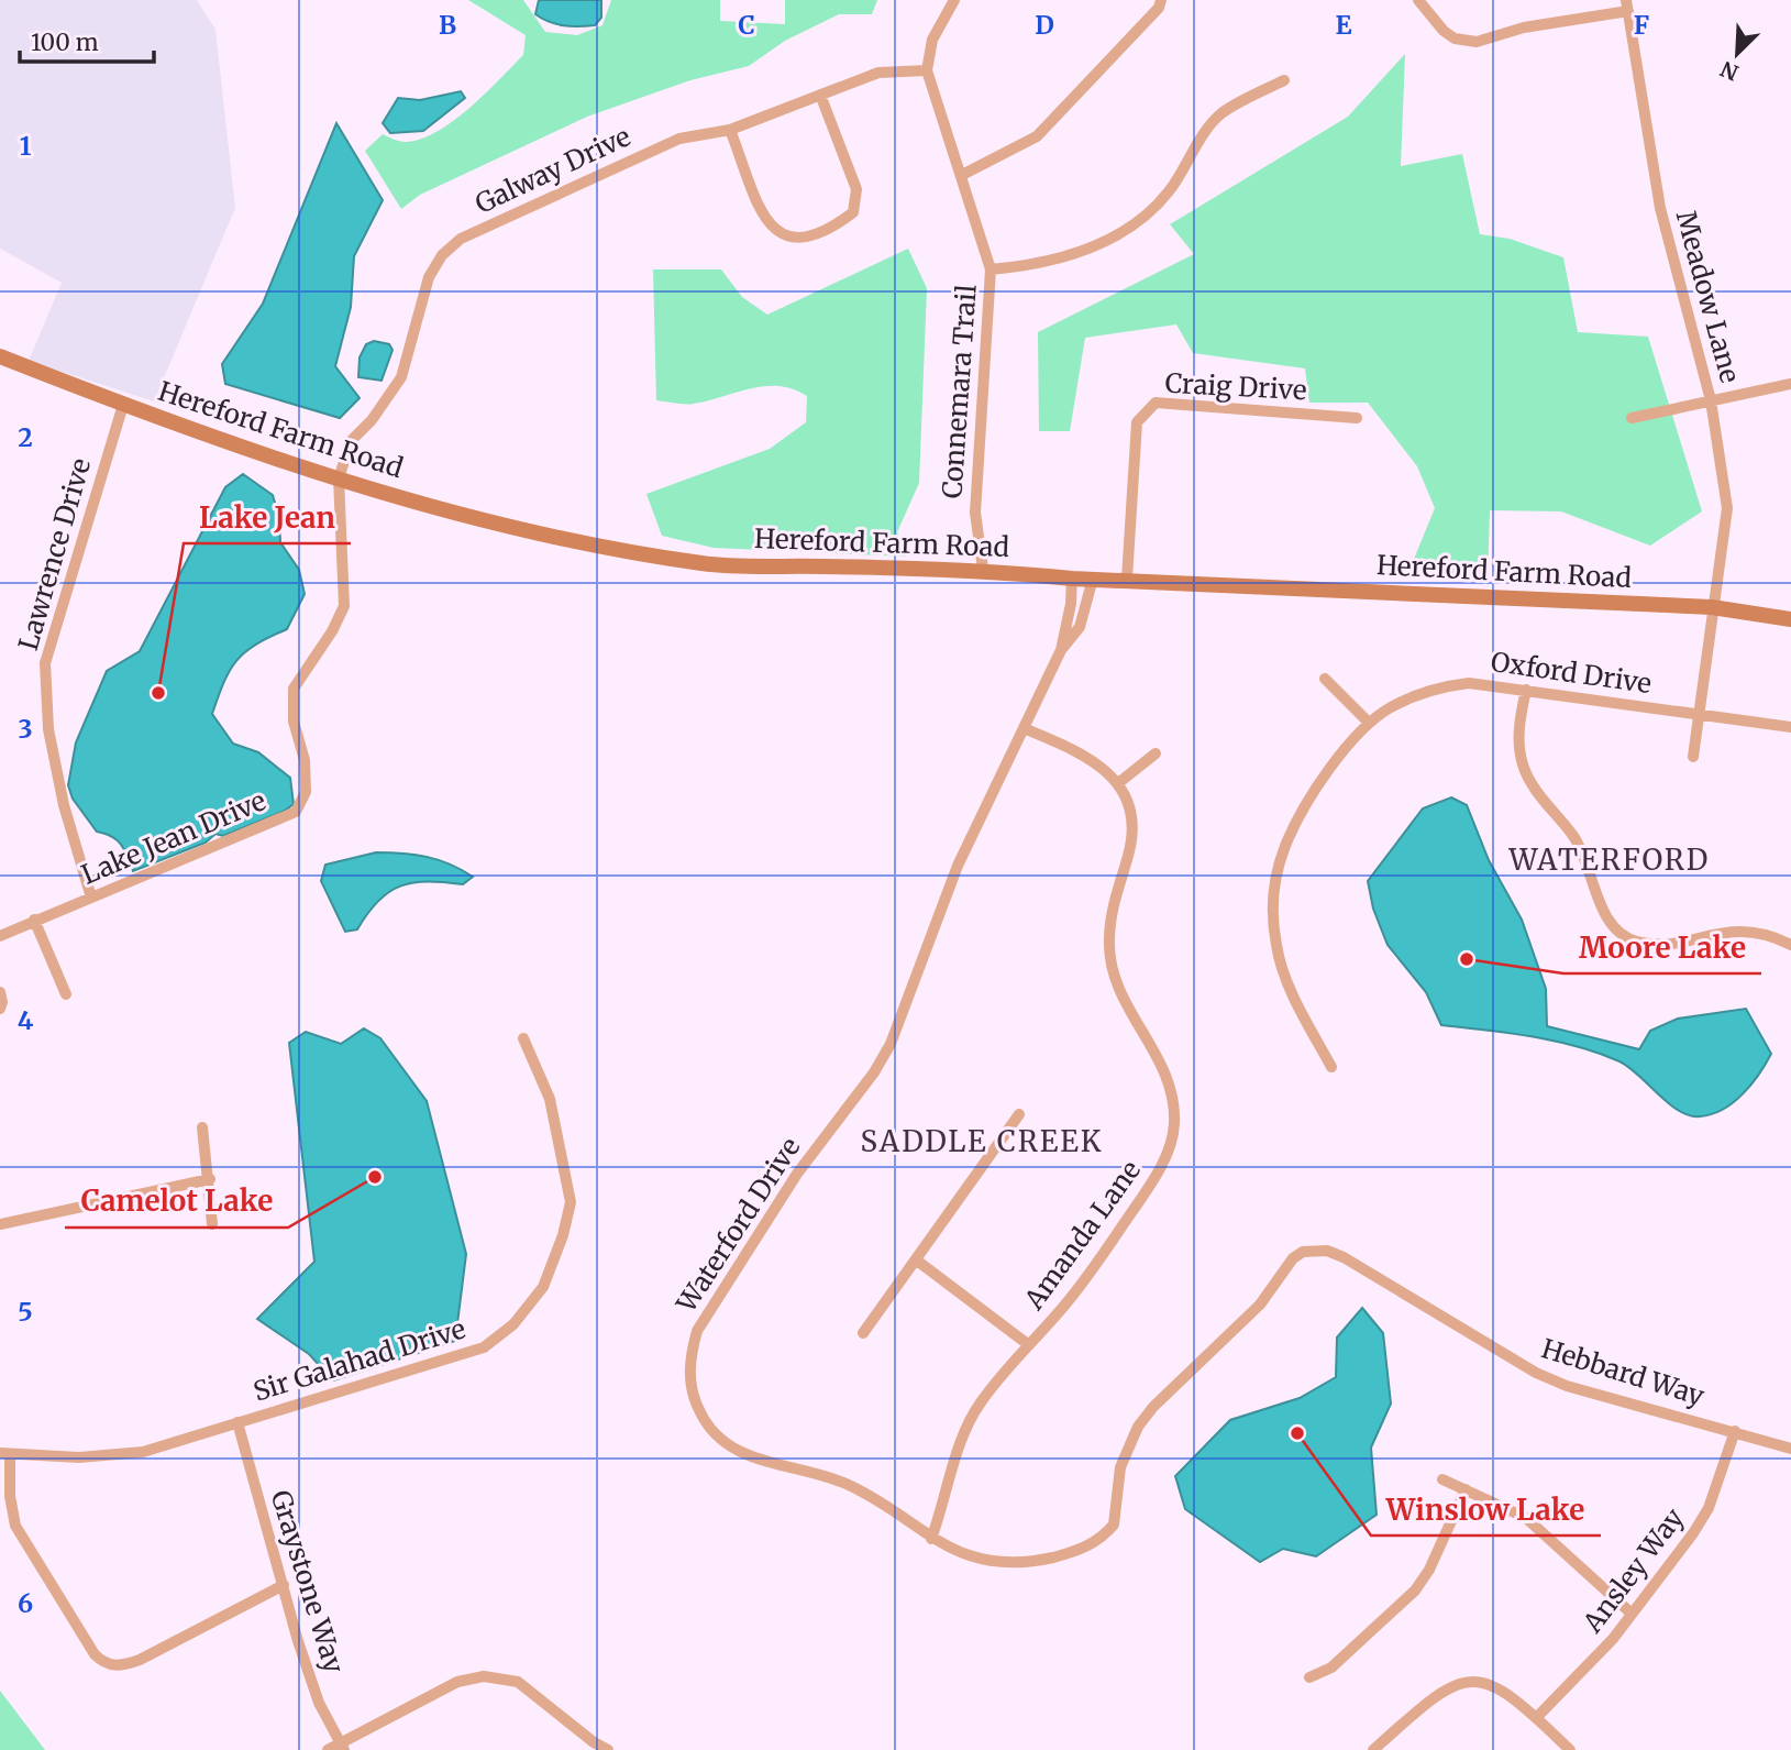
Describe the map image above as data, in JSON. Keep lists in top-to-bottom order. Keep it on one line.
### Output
{"streets":{"street":["Galway Drive","Meadow Lane","Craig Drive","Connemara Trail","Hereford Farm Road","Lawrence Drive","Oxford Drive","Lake Jean Drive","Waterford Drive","Amanda Lane","Sir Galahad Drive","Hebbard Way","Ansley Way","Graystone Way"]},"crossings":[["Galway Drive","Connemara Trail"],["Galway Drive","Hereford Farm Road"],["Galway Drive","Lake Jean Drive"],["Meadow Lane","Hereford Farm Road"],["Meadow Lane","Oxford Drive"],["Craig Drive","Hereford Farm Road"],["Connemara Trail","Hereford Farm Road"],["Hereford Farm Road","Lawrence Drive"],["Hereford Farm Road","Lake Jean Drive"],["Hereford Farm Road","Waterford Drive"],["Lawrence Drive","Lake Jean Drive"],["Waterford Drive","Amanda Lane"],["Waterford Drive","Hebbard Way"],["Sir Galahad Drive","Graystone Way"],["Hebbard Way","Ansley Way"]],"districts":["WATERFORD","SADDLE CREEK"],"places":["Lake Jean","Moore Lake","Camelot Lake","Winslow Lake"],"scale_bar":"100 m","north":"bottom left","grid":{"columns":["B","C","D","E","F"],"rows":["1","2","3","4","5","6"]}}
